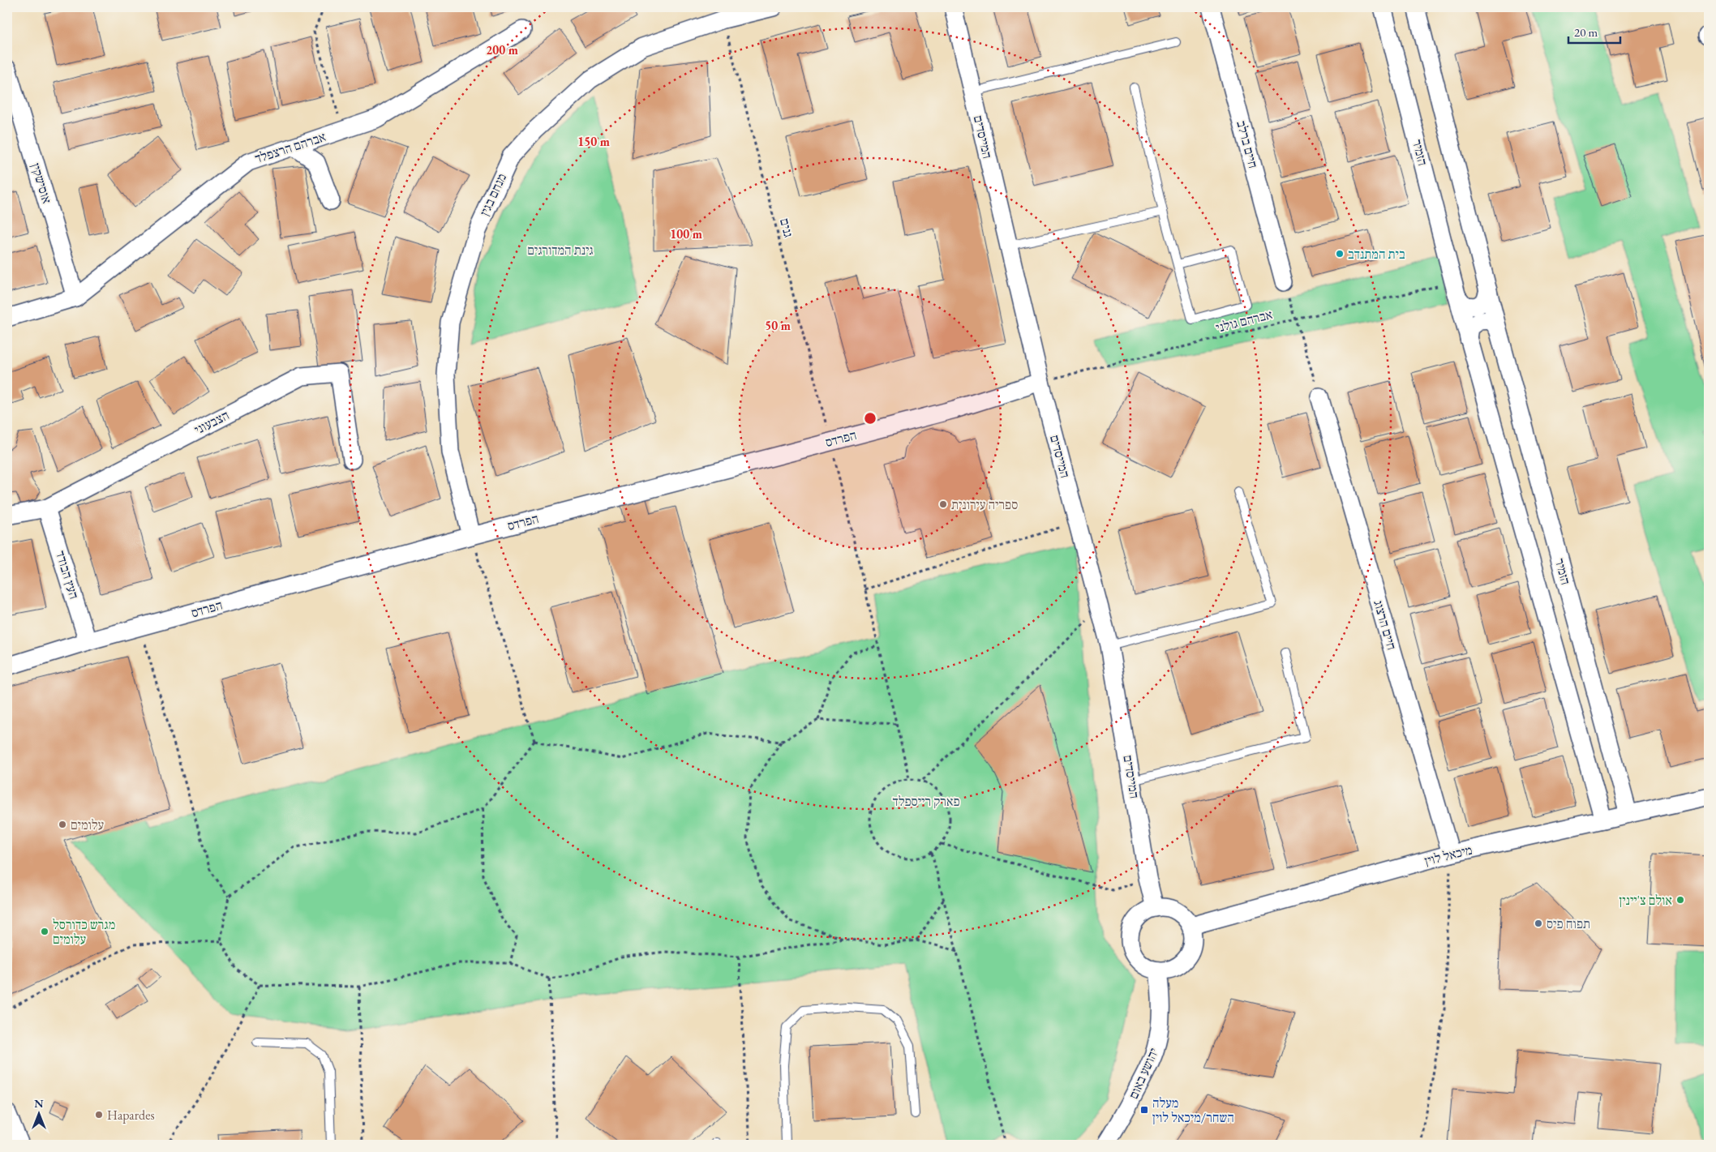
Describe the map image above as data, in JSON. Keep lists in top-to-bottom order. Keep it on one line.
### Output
{"streets":{"street":["המייסדים","חיים ברלב","אברהם הרצפלד","הזמיר","אוסישקין","מנחם בגין","הצבעוני","הפרדס","העץ הבודד","חיים הרצוג","מיכאל לוין","יהושע באום"],"path":["גנים","אברהם גולני"]},"crossings":[["המייסדים","אברהם גולני"],["המייסדים","הפרדס"],["המייסדים","מיכאל לוין"],["המייסדים","יהושע באום"],["אברהם הרצפלד","אוסישקין"],["הזמיר","אברהם גולני"],["הזמיר","מיכאל לוין"],["מנחם בגין","גנים"],["מנחם בגין","הפרדס"],["גנים","הפרדס"],["אברהם גולני","הפרדס"],["הצבעוני","העץ הבודד"],["הפרדס","העץ הבודד"],["חיים הרצוג","מיכאל לוין"],["מיכאל לוין","יהושע באום"]],"parks":["גינת המדורגים","פארק רייספלד"],"places":{"other":["בית המתנדב","ספריה עירונית","עלומים","אולם צ'יינין","תפוח פיס","מגרש כדורסל עלומים","Hapardes"],"transit":["מעלה השחר/מיכאל לוין"]},"scale_bar":"20 m","north":"top","rings":["200 m","150 m","100 m","50 m"]}
